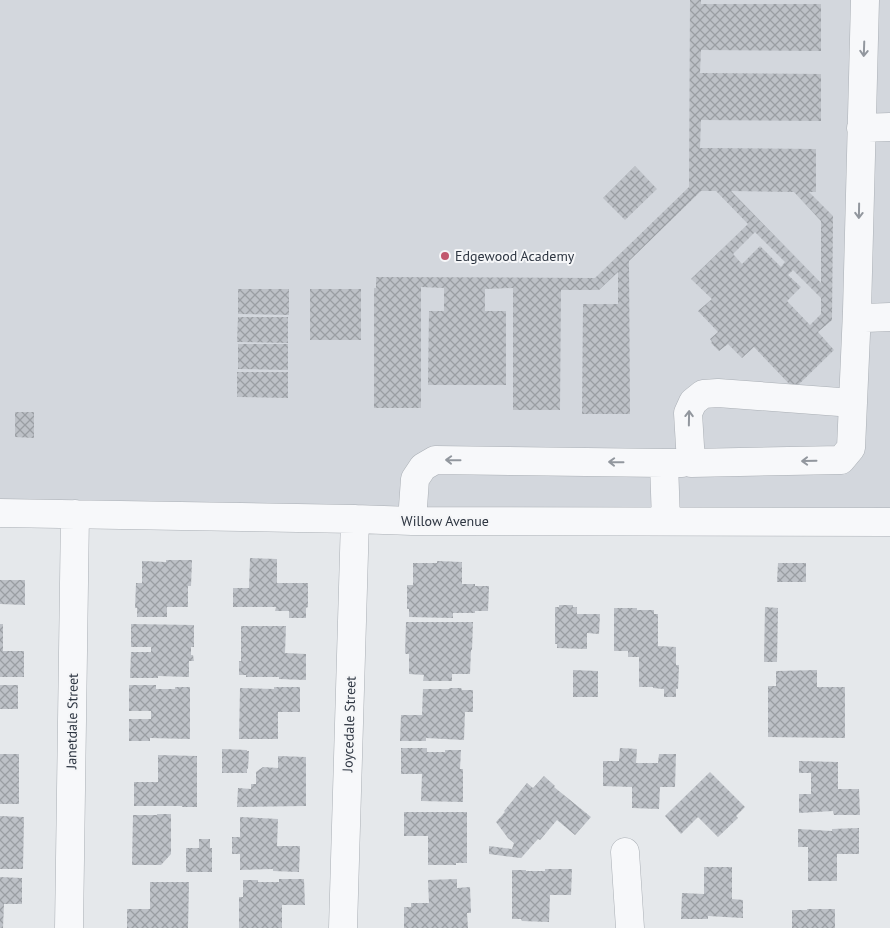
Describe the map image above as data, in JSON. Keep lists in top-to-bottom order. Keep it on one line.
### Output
{"streets":{"street":["Willow Avenue","Janetdale Street","Joycedale Street"]},"crossings":[["Willow Avenue","Janetdale Street"],["Willow Avenue","Joycedale Street"]],"places":["Edgewood Academy"]}
